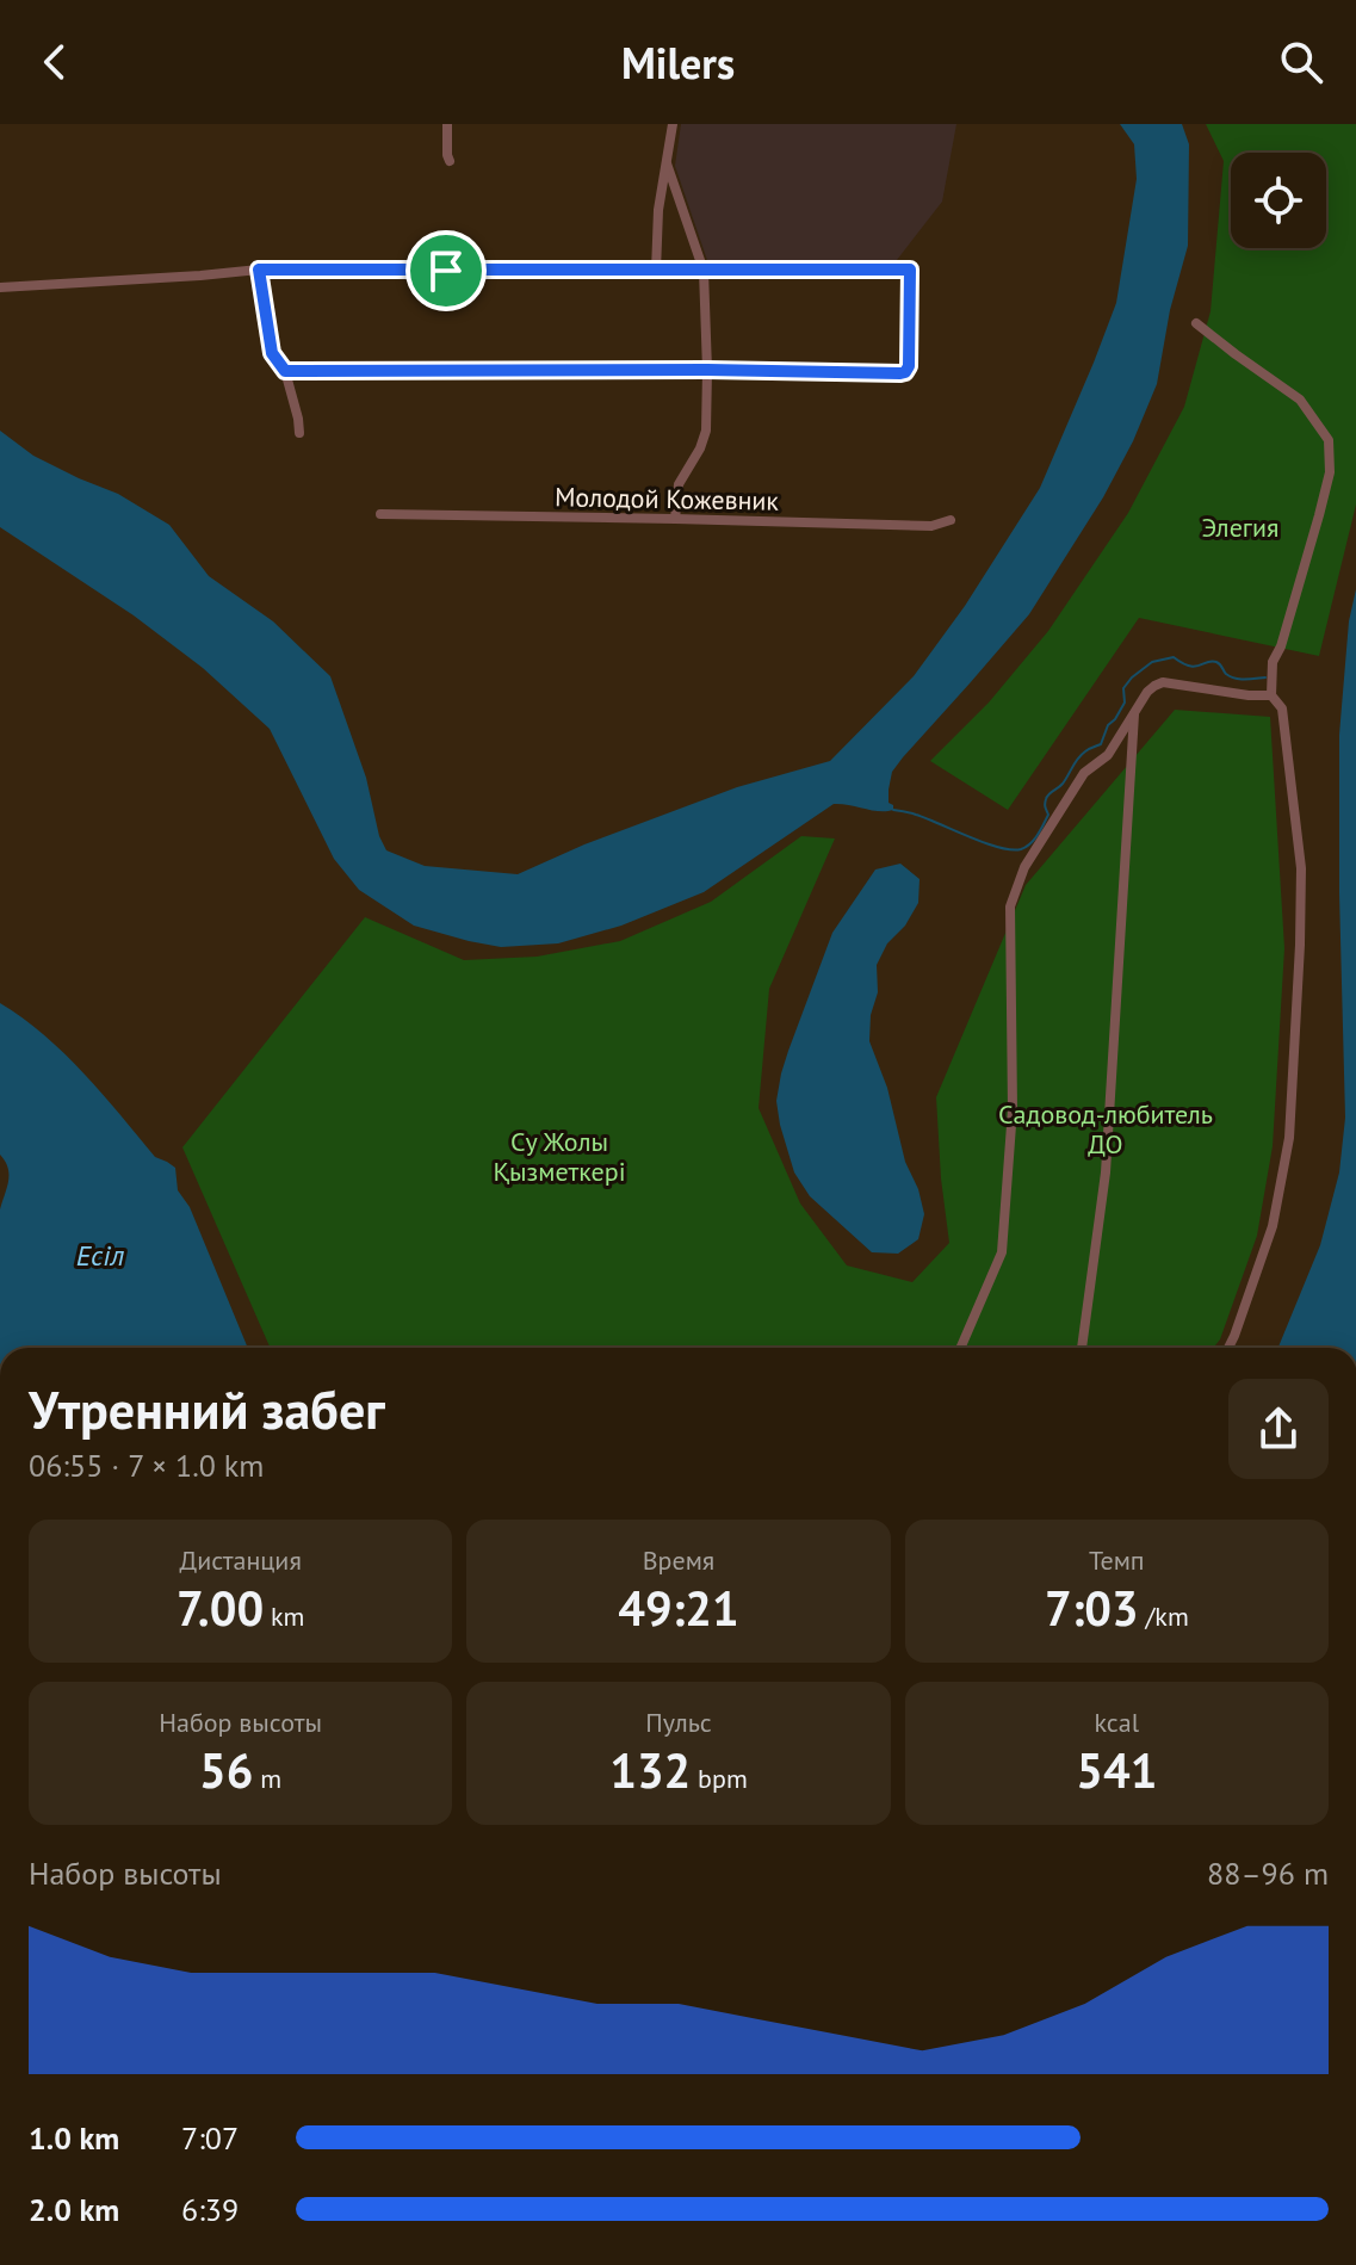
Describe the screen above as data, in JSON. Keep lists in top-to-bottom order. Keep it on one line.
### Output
{"streets":{"street":["Молодой Кожевник"]},"water":["Есіл"],"parks":["Элегия","Садовод-любитель ДО","Су Жолы Қызметкері"],"page":{"header":"Milers","heading":["Утренний забег","06:55 · 7 × 1.0 km"],"stats":[["Дистанция","7.00 km"],["Время","49:21"],["Темп","7:03 /km"],["Набор высоты","56 m"],["Пульс","132 bpm"],["kcal","541"]],"chart":["Набор высоты","88–96 m"],"list":[{"name":"1.0 km","note":"7:07"},{"name":"2.0 km","note":"6:39"}]}}
